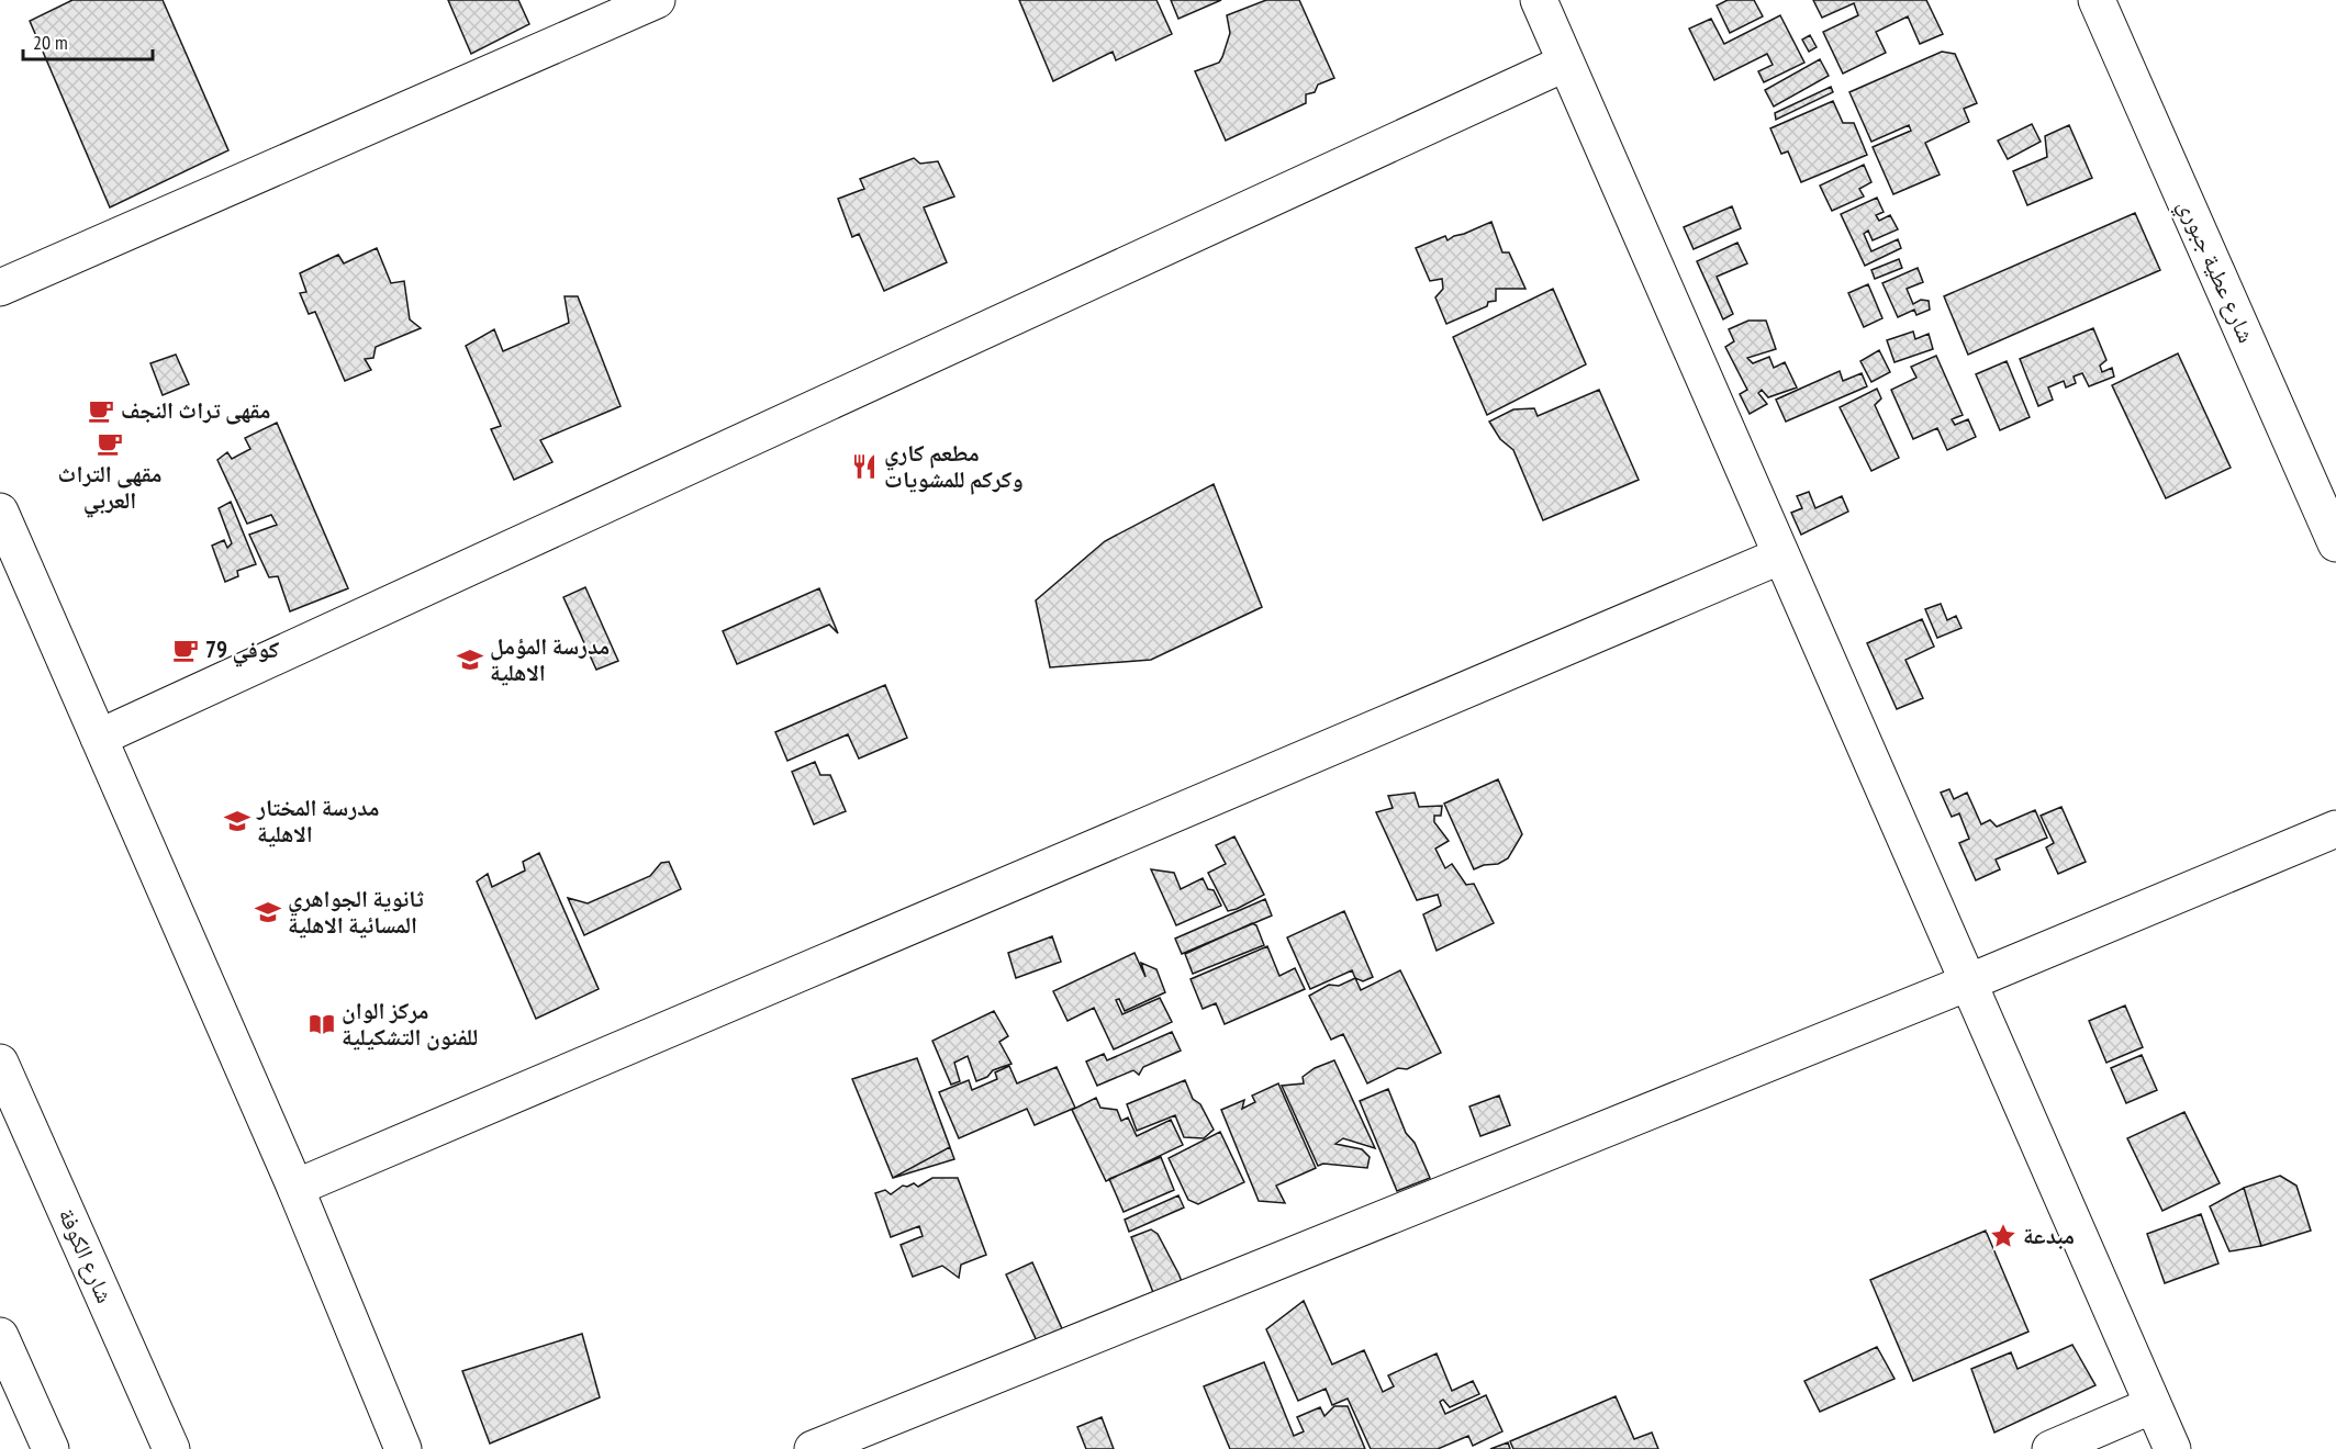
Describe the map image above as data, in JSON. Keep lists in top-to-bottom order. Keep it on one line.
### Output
{"streets":{"main road":["شارع عطية جبوري","شارع الكوفة"]},"places":{"cafe":["مقهى تراث النجف","مقهى التراث العربي","كوفي 79"],"restaurant":["مطعم كاري وكركم للمشويات"],"school or university":["مدرسة المؤمل الاهلية","مدرسة المختار الاهلية","ثانوية الجواهري المسائية الاهلية"],"library":["مركز الوان للفنون التشكيلية"],"place":["مبدعة"]},"scale_bar":"20 m"}
